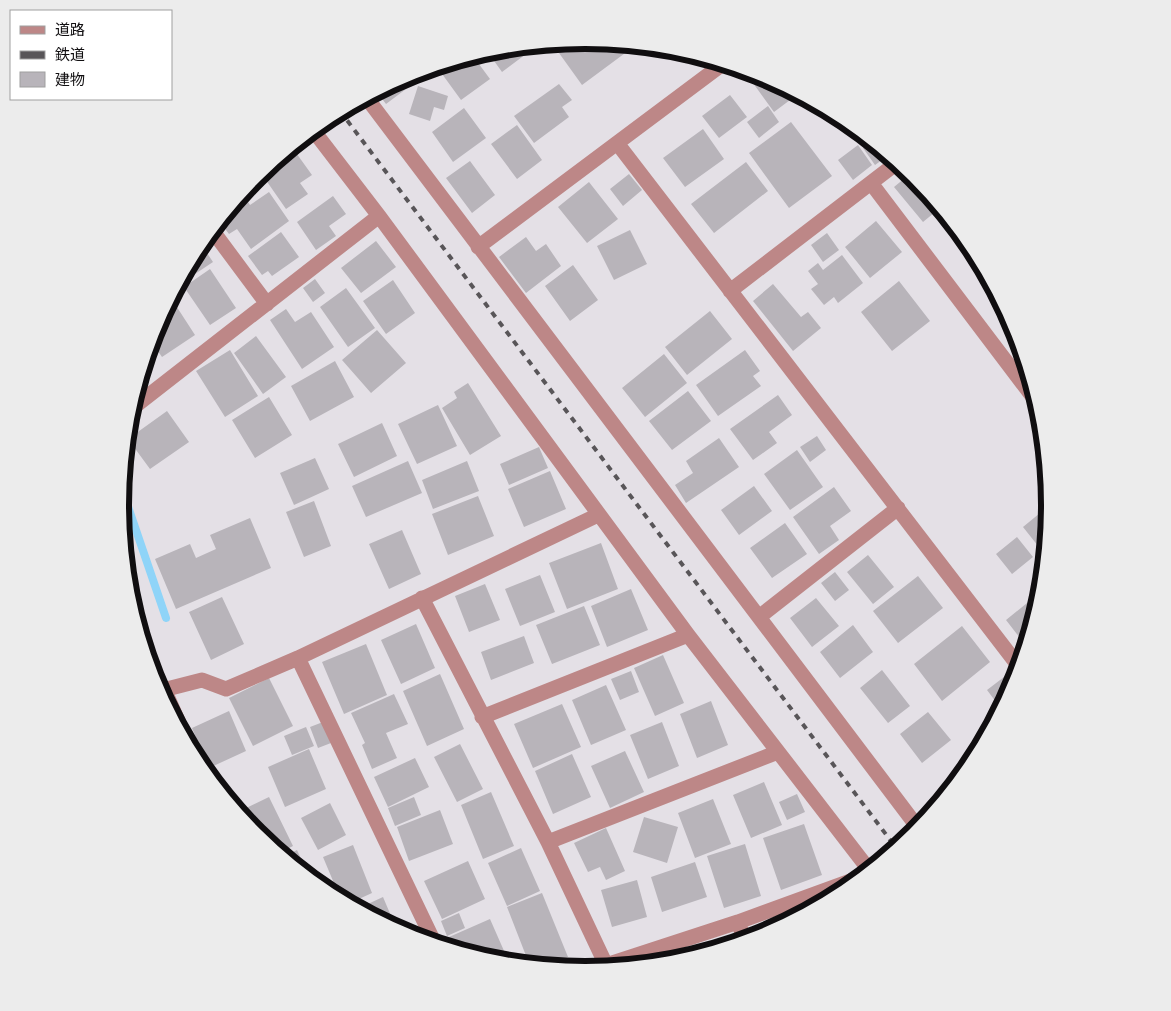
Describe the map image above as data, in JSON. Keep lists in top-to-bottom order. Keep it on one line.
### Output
{"legend":["道路","鉄道","建物"]}
